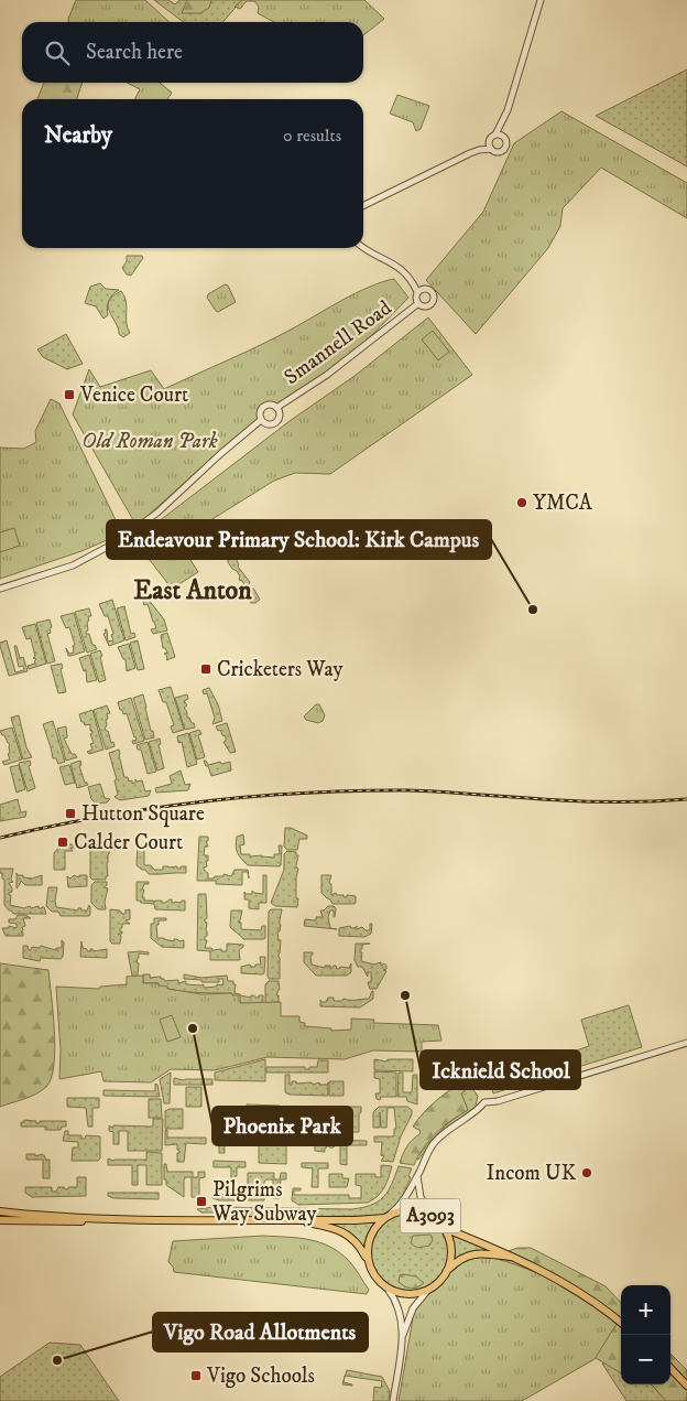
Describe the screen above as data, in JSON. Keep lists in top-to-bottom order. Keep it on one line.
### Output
{"streets":{"main road":["A3093"],"street":["Smannell Road"]},"districts":["East Anton"],"parks":["Old Roman Park"],"places":{"transit":["Venice Court","Cricketers Way","Hutton Square","Calder Court","Pilgrims Way Subway","Vigo Schools"],"other":["YMCA","Endeavour Primary School: Kirk Campus","Icknield School","Phoenix Park","Incom UK","Vigo Road Allotments"]},"page":{"search":"Search here","heading":["Nearby","0 results"],"map_buttons":["+","−"]}}
